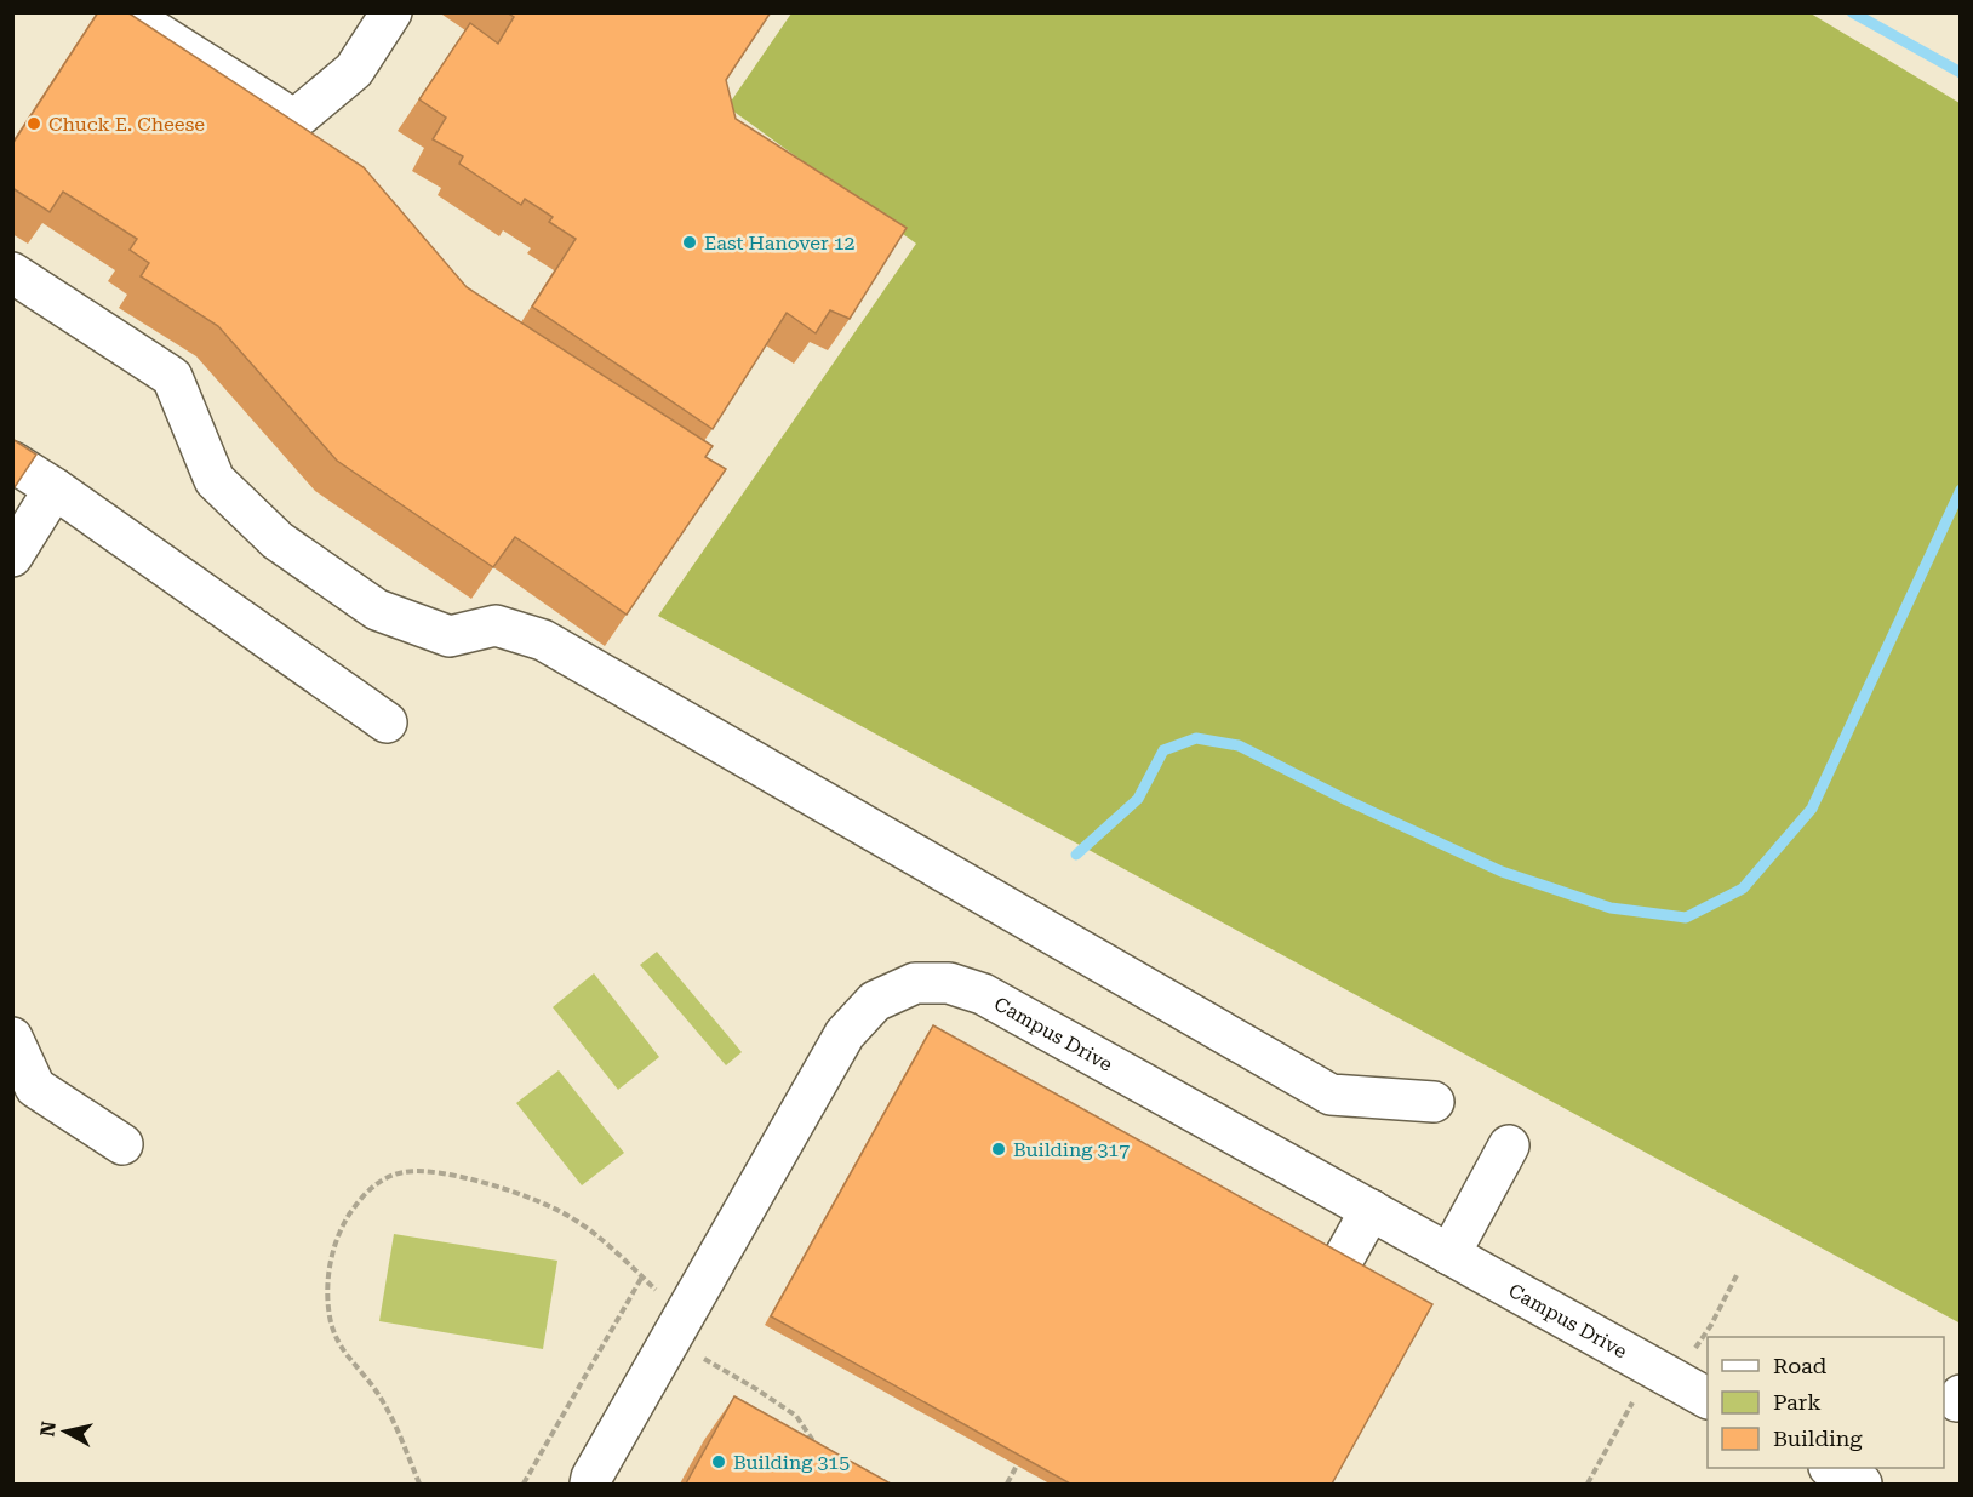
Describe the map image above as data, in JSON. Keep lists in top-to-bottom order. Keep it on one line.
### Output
{"streets":{"lane":["Campus Drive"]},"places":["Chuck E. Cheese","East Hanover 12","Building 317","Building 315"],"legend":["Road","Park","Building"],"north":"left"}
